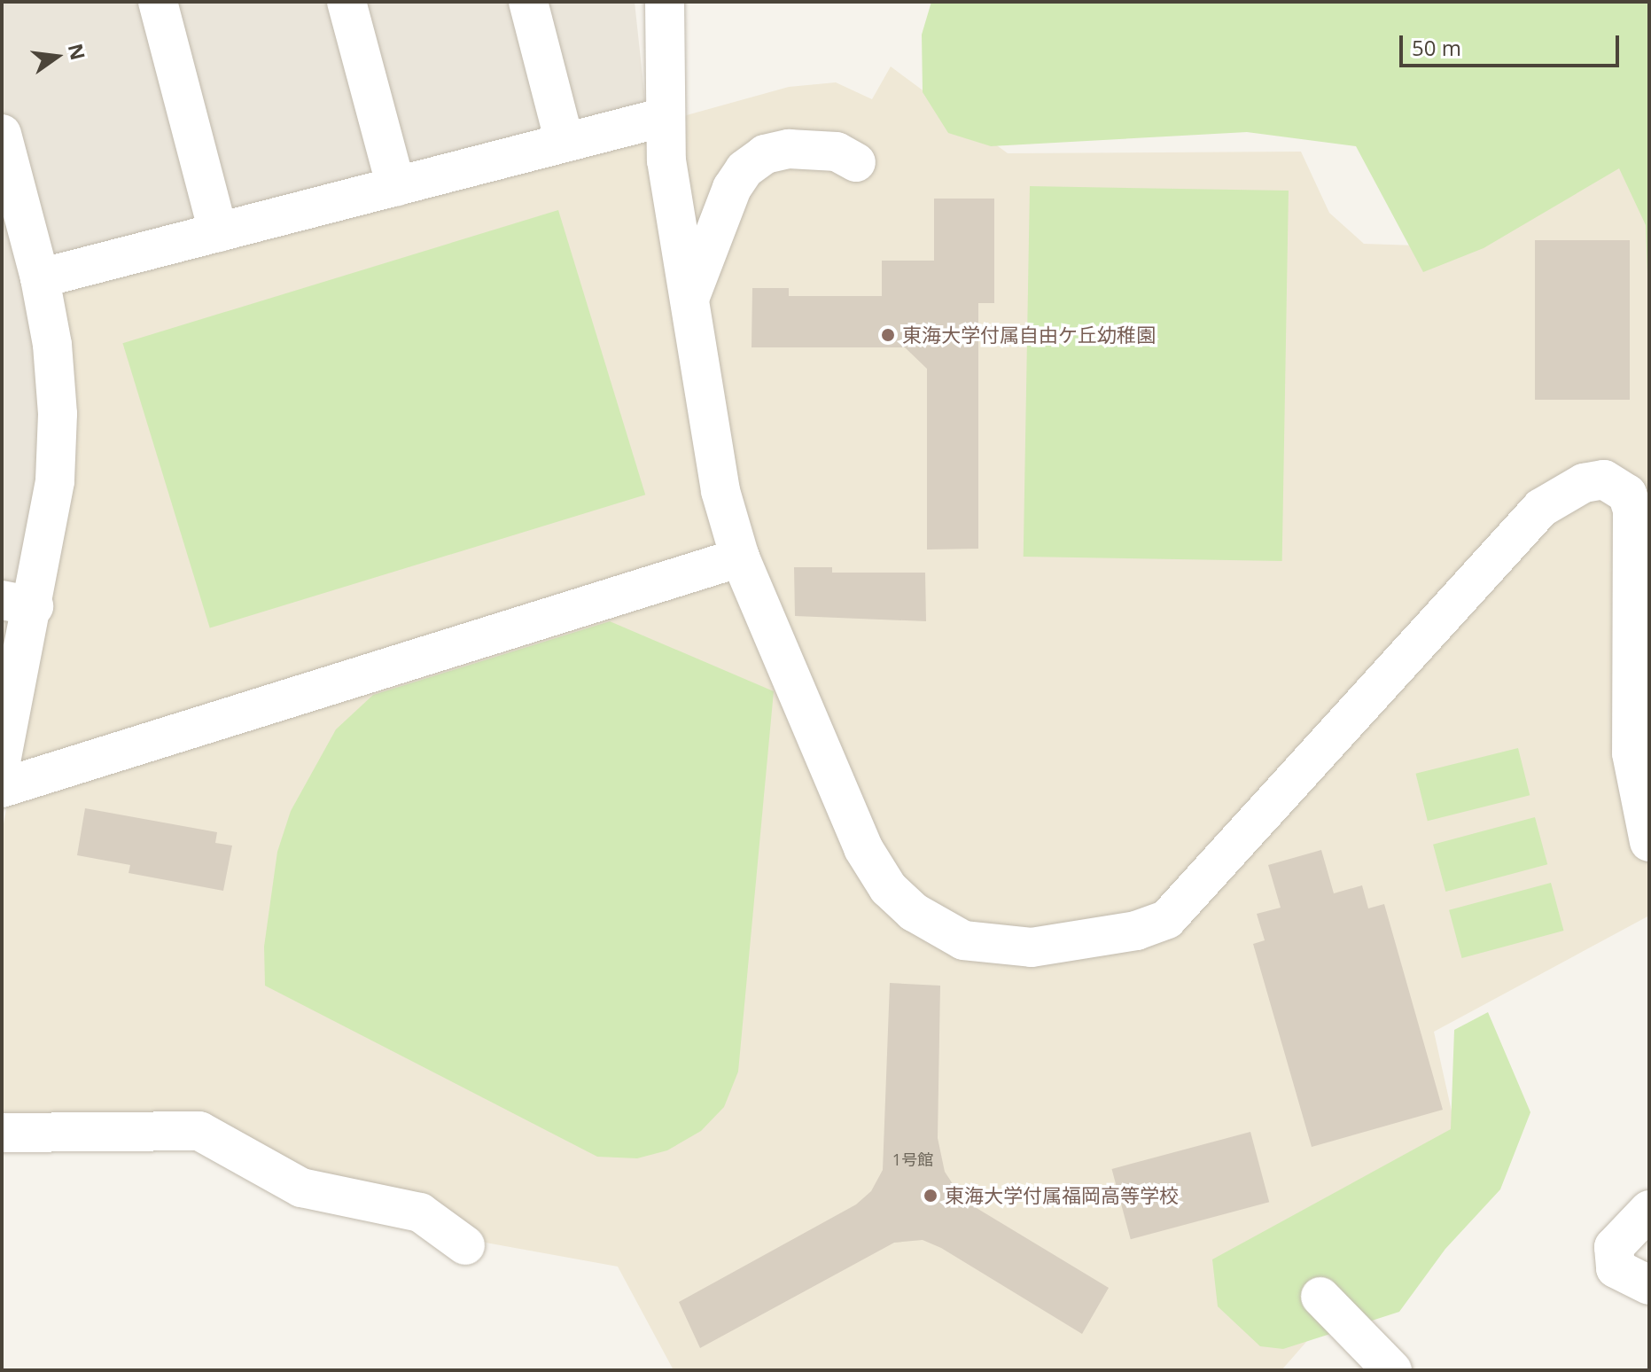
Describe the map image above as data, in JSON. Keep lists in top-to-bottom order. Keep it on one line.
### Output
{"places":["東海大学付属自由ケ丘幼稚園","東海大学付属福岡高等学校"],"house_numbers":["1号館"],"scale_bar":"50 m","north":"right"}
